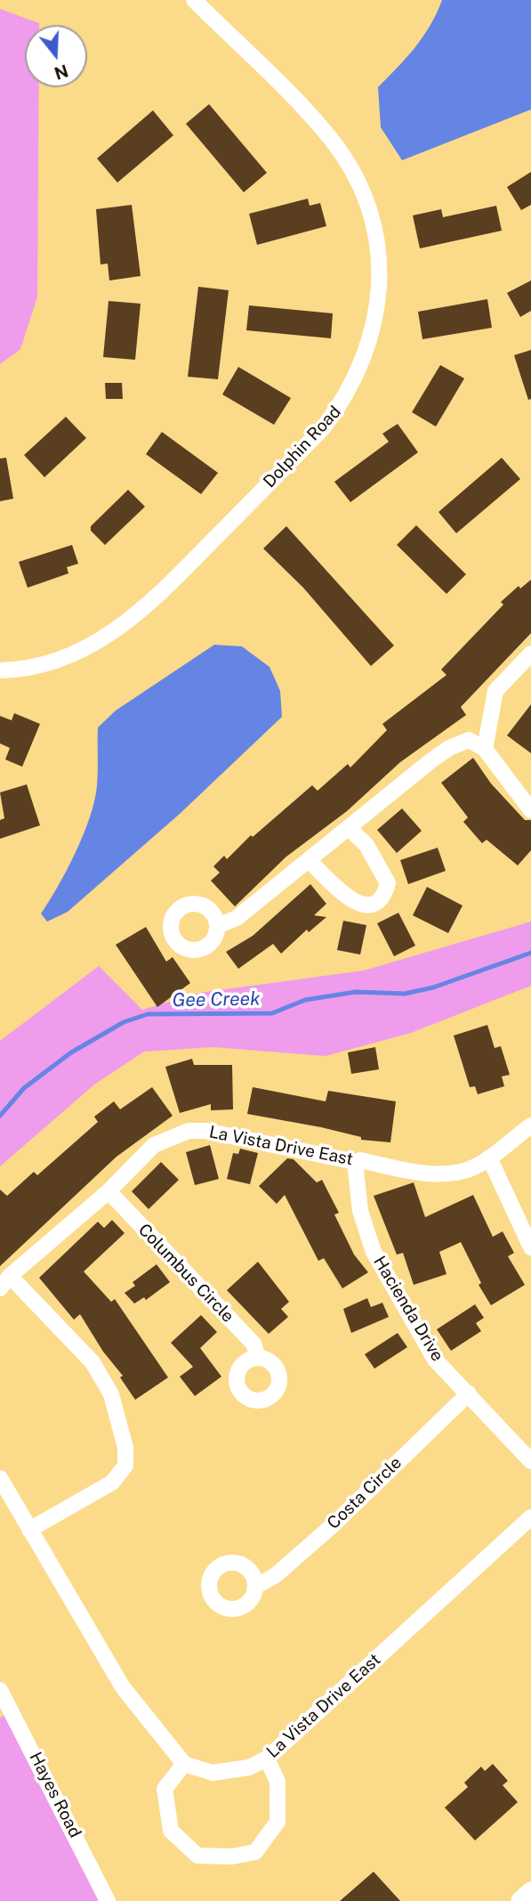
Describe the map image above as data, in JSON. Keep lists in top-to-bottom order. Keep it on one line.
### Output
{"streets":{"street":["Dolphin Road","La Vista Drive East","Columbus Circle","Hacienda Drive","Costa Circle","Hayes Road"]},"crossings":[["La Vista Drive East","Columbus Circle"],["La Vista Drive East","Hacienda Drive"],["Hacienda Drive","Costa Circle"]],"water":["Gee Creek"],"north":"bottom"}
